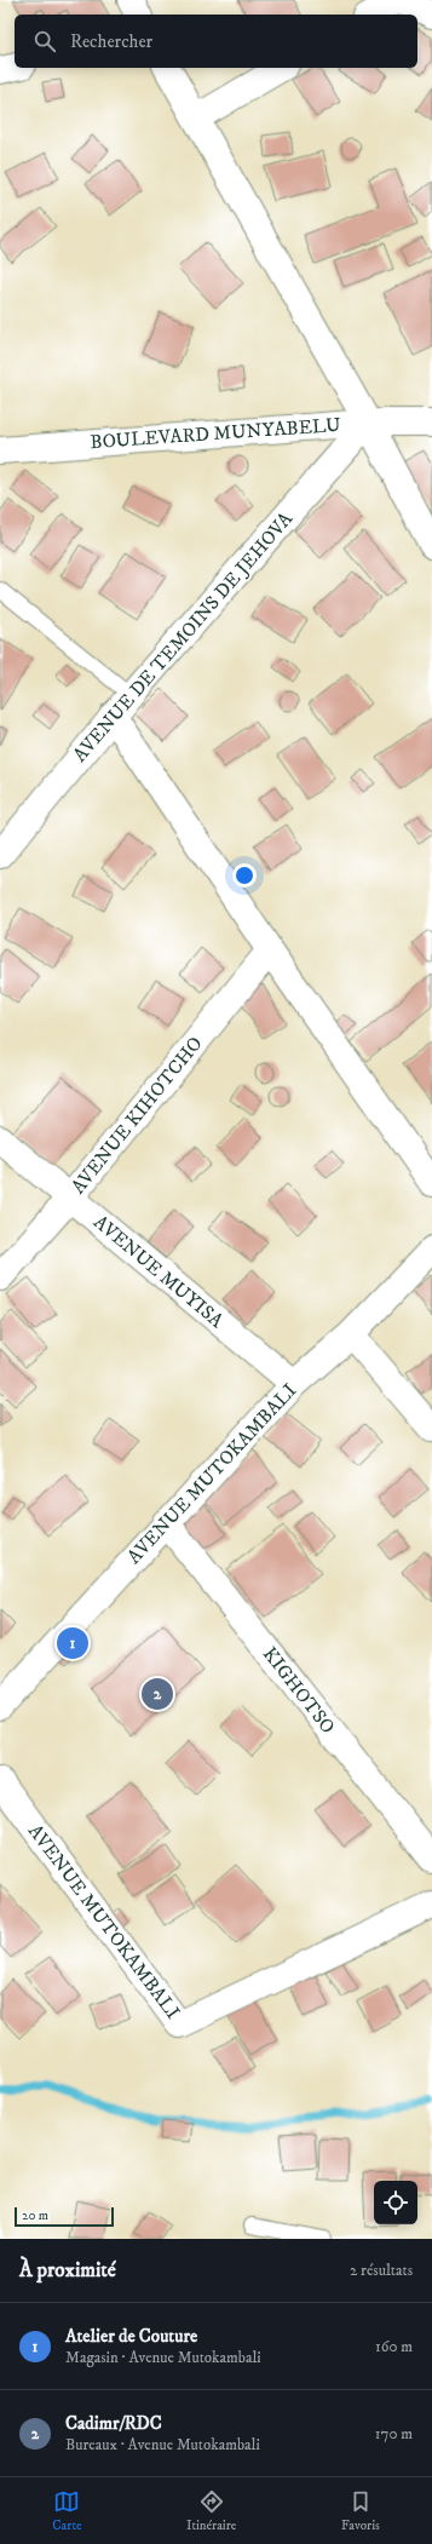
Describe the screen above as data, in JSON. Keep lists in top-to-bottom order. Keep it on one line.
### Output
{"streets":{"street":["BOULEVARD MUNYABELU","AVENUE DE TEMOINS DE JEHOVA","AVENUE KIHOTCHO","AVENUE MUYISA","AVENUE MUTOKAMBALI","KIGHOTSO"]},"crossings":[["BOULEVARD MUNYABELU","AVENUE DE TEMOINS DE JEHOVA"],["AVENUE KIHOTCHO","AVENUE MUYISA"],["AVENUE MUYISA","AVENUE MUTOKAMBALI"],["AVENUE MUTOKAMBALI","KIGHOTSO"]],"scale_bar":"20 m","page":{"search":"Rechercher","pins":["1","2"],"scale":"20 m","heading":["À proximité","2 résultats"],"list":[{"mark":"1","name":"Atelier de Couture","note":"Magasin · Avenue Mutokambali","value":"160 m"},{"mark":"2","name":"Cadimr/RDC","note":"Bureaux · Avenue Mutokambali","value":"170 m"}],"nav":["Carte","Itinéraire","Favoris"]}}
